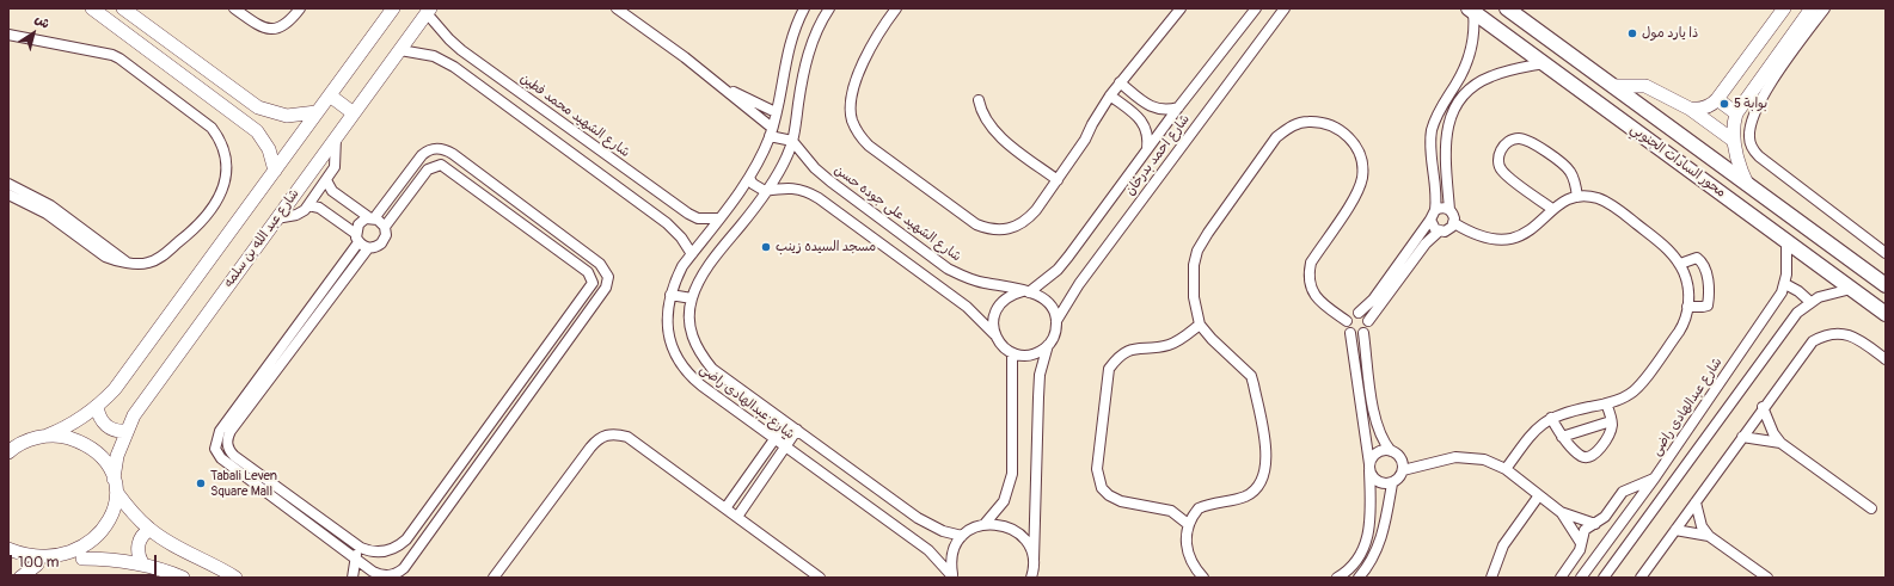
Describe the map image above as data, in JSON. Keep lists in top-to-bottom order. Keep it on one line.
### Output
{"streets":{"main road":["محور السادات الجنوبي","شارع عبد الله بن سلمه"],"street":["شارع الشهيد محمد فطين","شارع احمد بدرخان","شارع الشهيد على جوده حسن","شارع عبدالهادى راضى"]},"crossings":[["شارع الشهيد محمد فطين","شارع عبد الله بن سلمه"],["شارع الشهيد محمد فطين","شارع عبدالهادى راضى"],["شارع احمد بدرخان","شارع الشهيد على جوده حسن"],["محور السادات الجنوبي","شارع عبدالهادى راضى"],["شارع الشهيد على جوده حسن","شارع عبدالهادى راضى"]],"places":["ذا يارد مول","بوابة 5","مسجد السيده زينب","Tabali Leven Square Mall"],"scale_bar":"100 m","north":"top right"}
